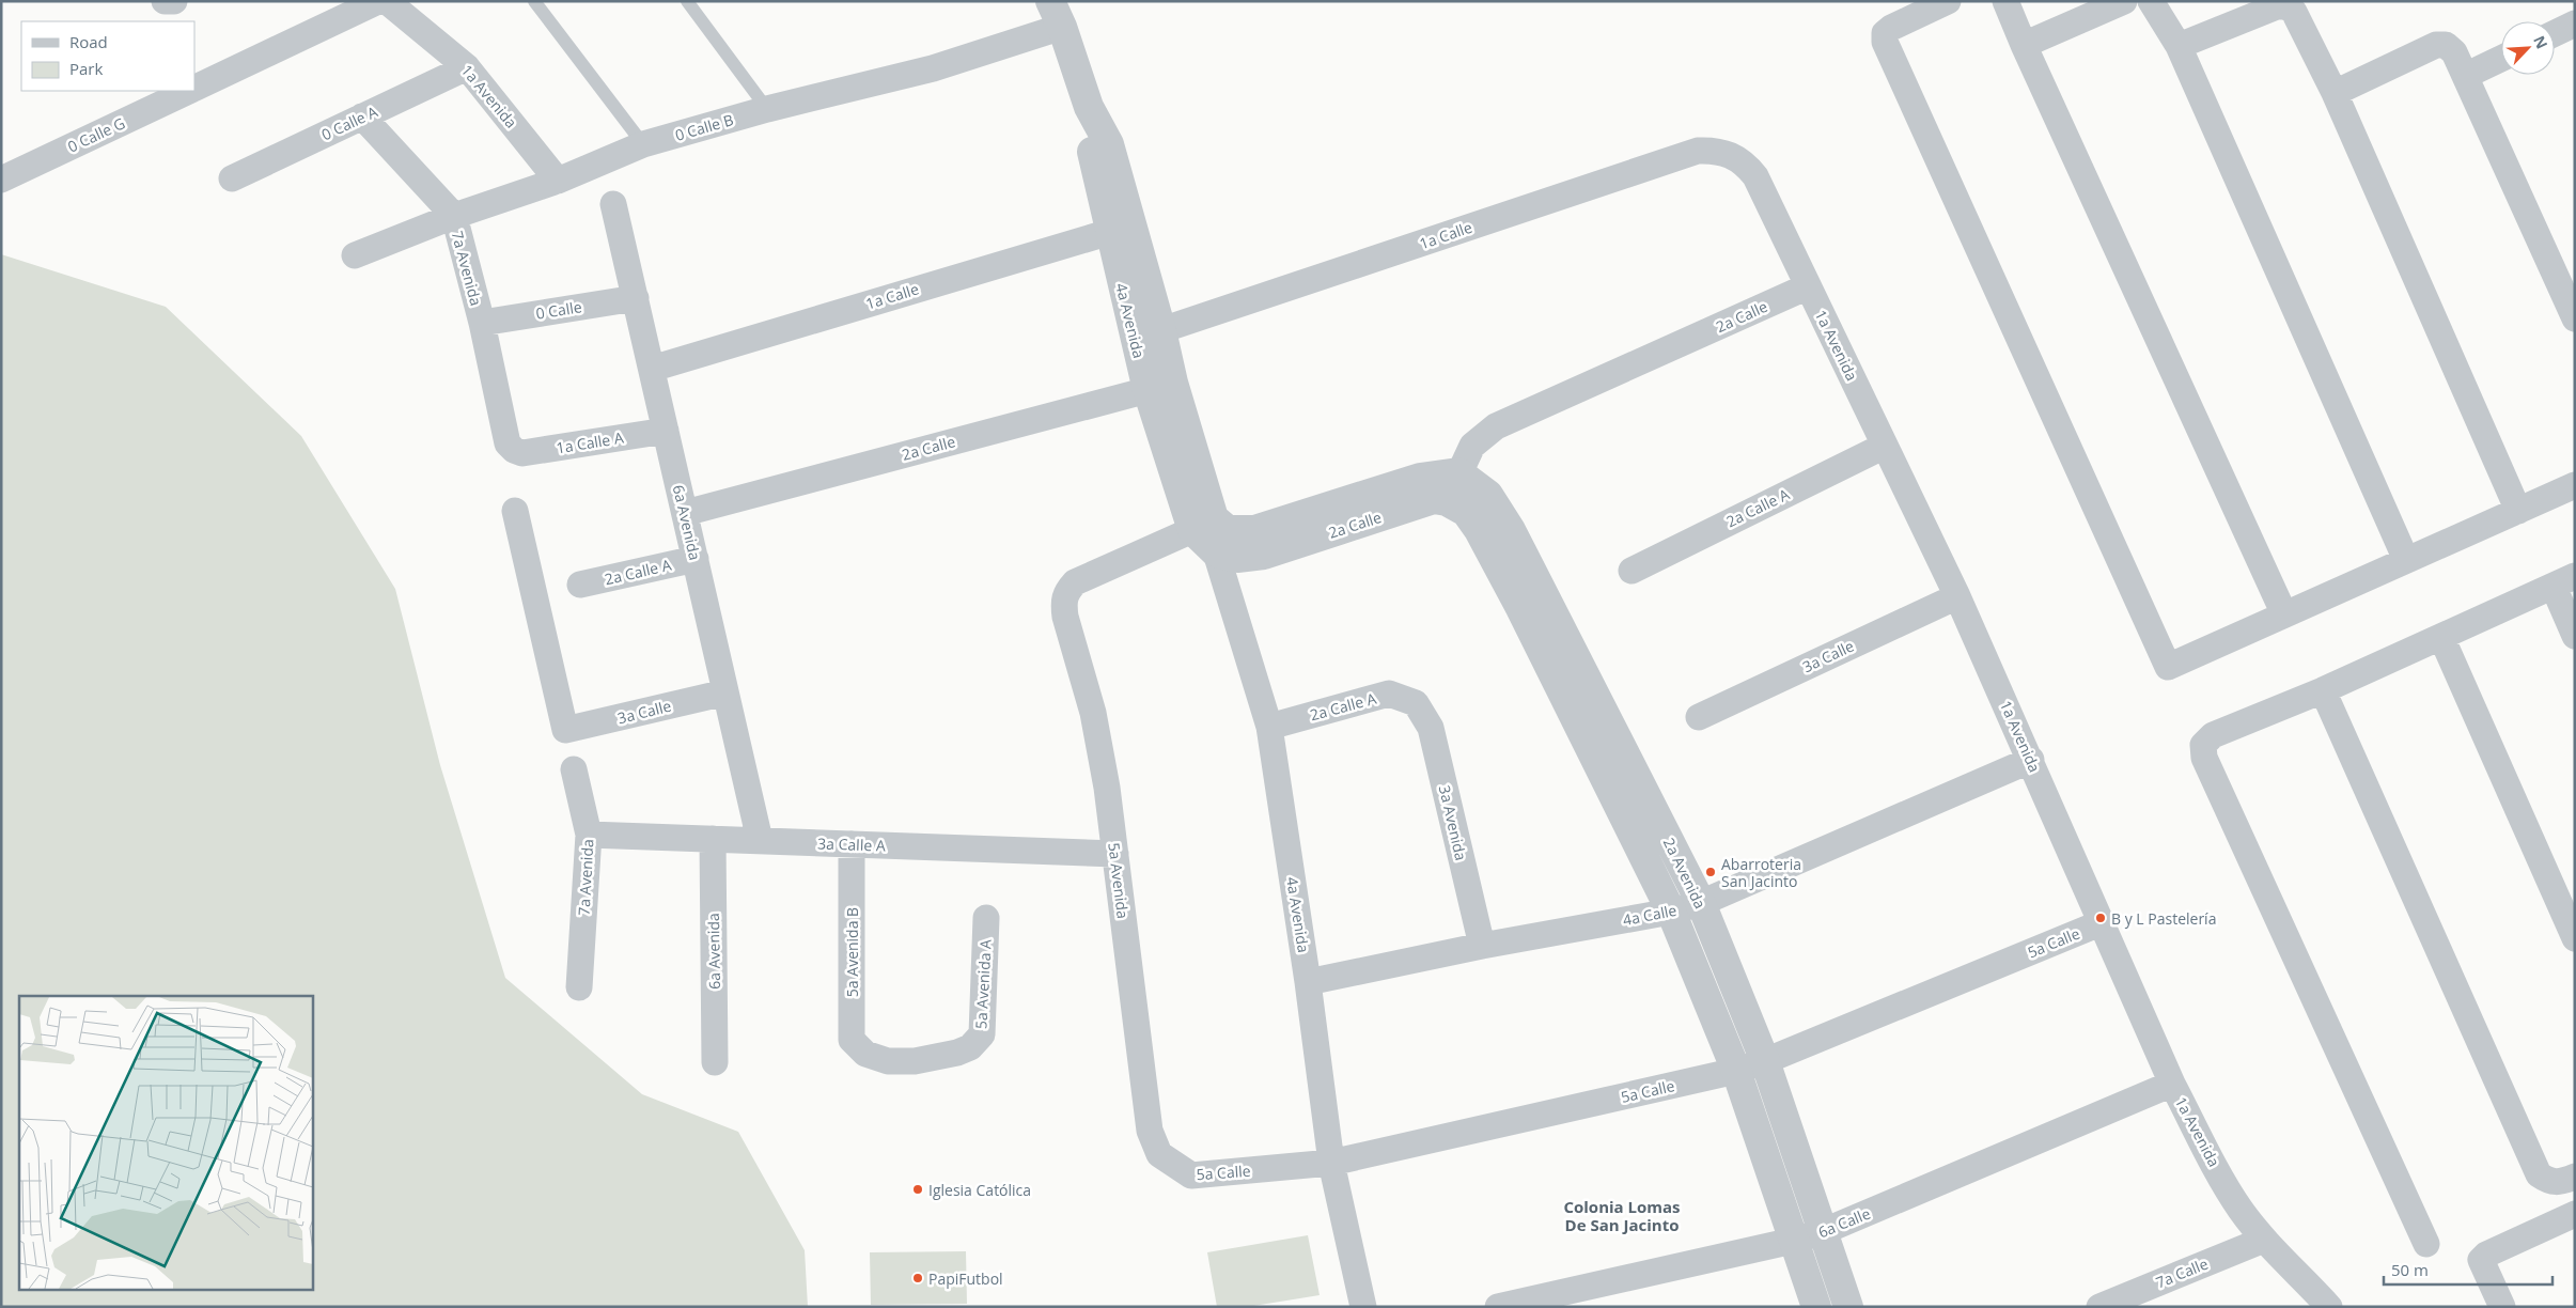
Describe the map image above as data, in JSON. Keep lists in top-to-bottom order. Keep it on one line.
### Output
{"streets":{"street":["1a Avenida","0 Calle A","0 Calle B","0 Calle G","1a Calle","7a Avenida","0 Calle","2a Calle","4a Avenida","1a Calle A","2a Calle A","6a Avenida","3a Calle","3a Avenida","3a Calle A","2a Avenida","5a Avenida","4a Calle","5a Calle","5a Avenida B","5a Avenida A","6a Calle","7a Calle"]},"crossings":[["1a Avenida","0 Calle A"],["1a Avenida","0 Calle B"],["1a Avenida","1a Calle"],["1a Avenida","2a Calle"],["1a Avenida","2a Calle A"],["1a Avenida","3a Calle"],["1a Avenida","4a Calle"],["1a Avenida","5a Calle"],["1a Avenida","6a Calle"],["1a Avenida","7a Calle"],["0 Calle A","7a Avenida"],["0 Calle B","7a Avenida"],["0 Calle B","4a Avenida"],["1a Calle","4a Avenida"],["1a Calle","6a Avenida"],["7a Avenida","0 Calle"],["7a Avenida","1a Calle A"],["7a Avenida","3a Calle A"],["0 Calle","6a Avenida"],["2a Calle","4a Avenida"],["2a Calle","6a Avenida"],["2a Calle","2a Avenida"],["2a Calle","5a Avenida"],["4a Avenida","2a Calle A"],["4a Avenida","4a Calle"],["4a Avenida","5a Calle"],["1a Calle A","6a Avenida"],["2a Calle A","6a Avenida"],["2a Calle A","3a Avenida"],["6a Avenida","3a Calle"],["6a Avenida","3a Calle A"],["3a Avenida","4a Calle"],["3a Calle A","5a Avenida"],["3a Calle A","5a Avenida B"],["2a Avenida","4a Calle"],["2a Avenida","5a Calle"],["2a Avenida","6a Calle"],["5a Avenida","5a Calle"],["5a Avenida B","5a Avenida A"]],"districts":["Colonia Lomas De San Jacinto"],"places":["Abarroteria San Jacinto","B y L Pastelería","Iglesia Católica","PapiFutbol"],"legend":["Road","Park"],"scale_bar":"50 m","north":"top right"}
